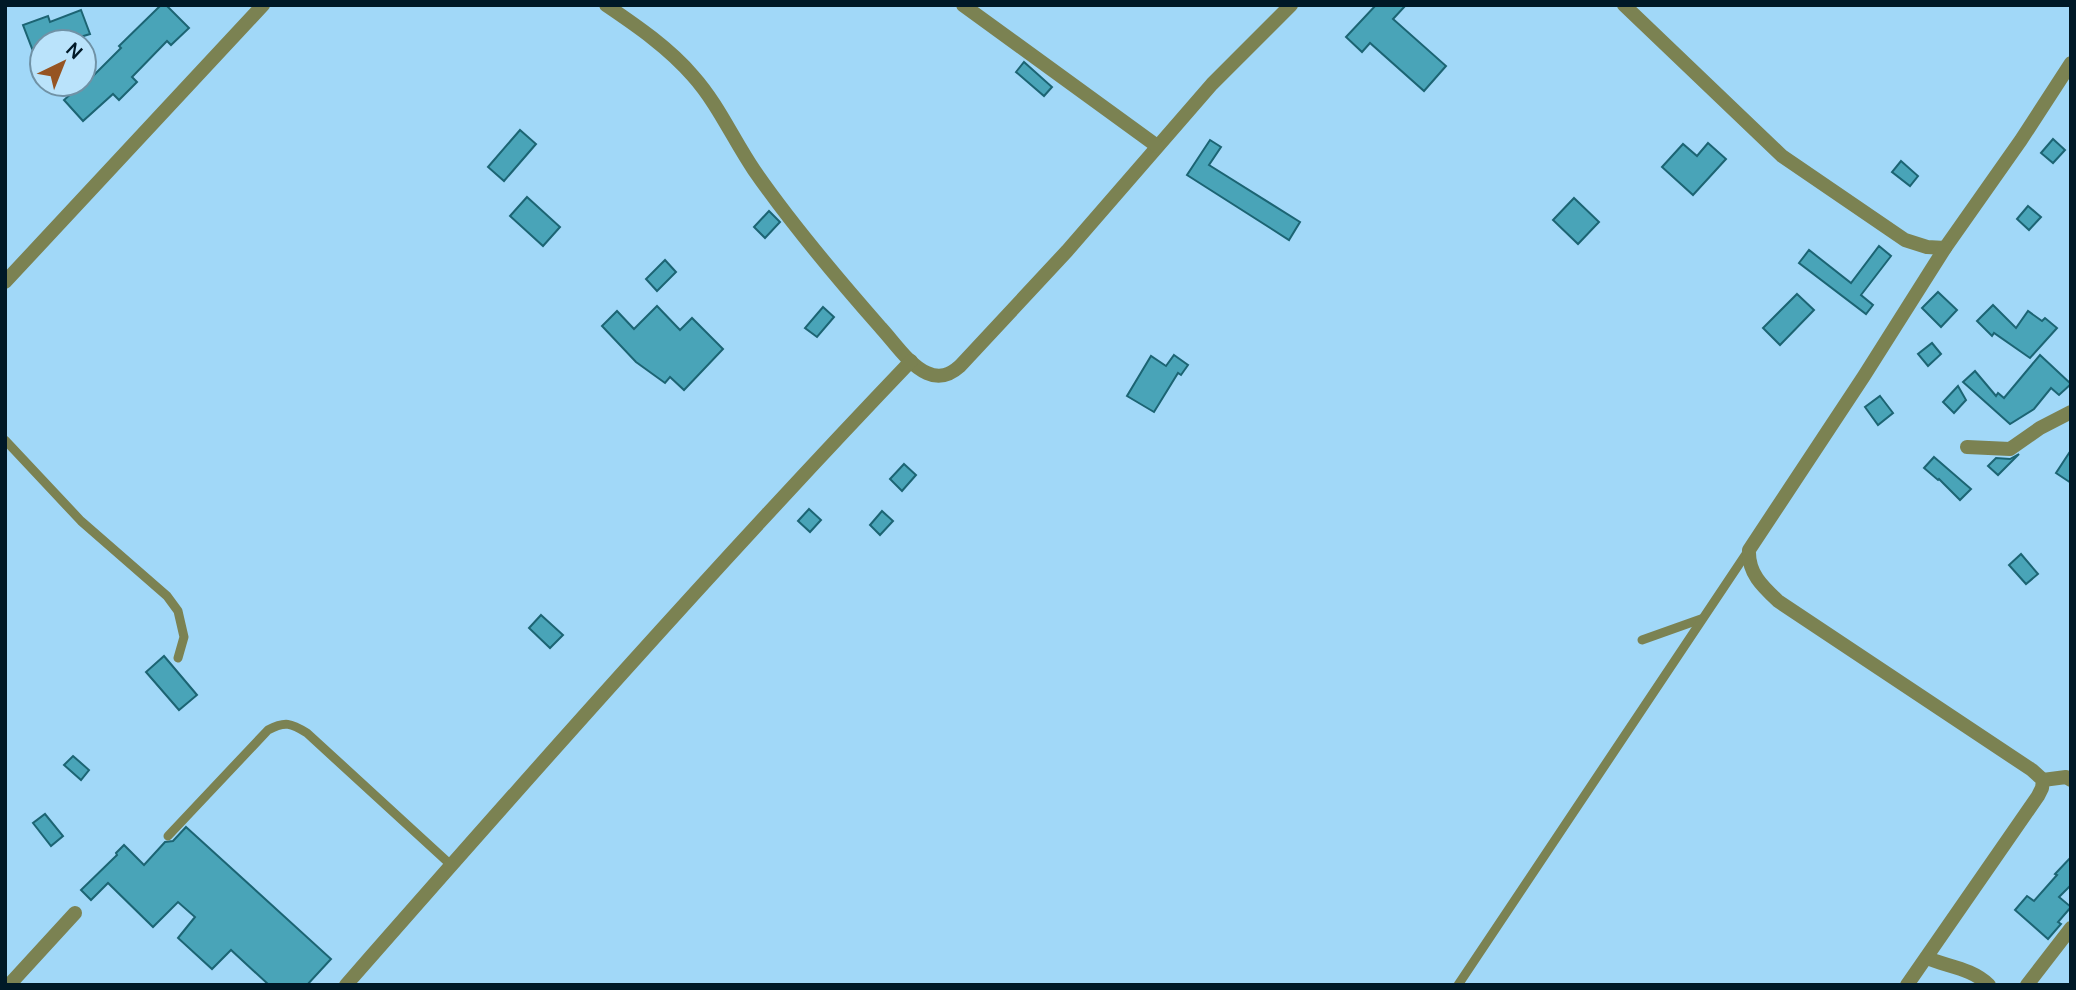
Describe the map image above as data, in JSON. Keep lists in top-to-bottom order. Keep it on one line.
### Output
{"north":"top right"}
